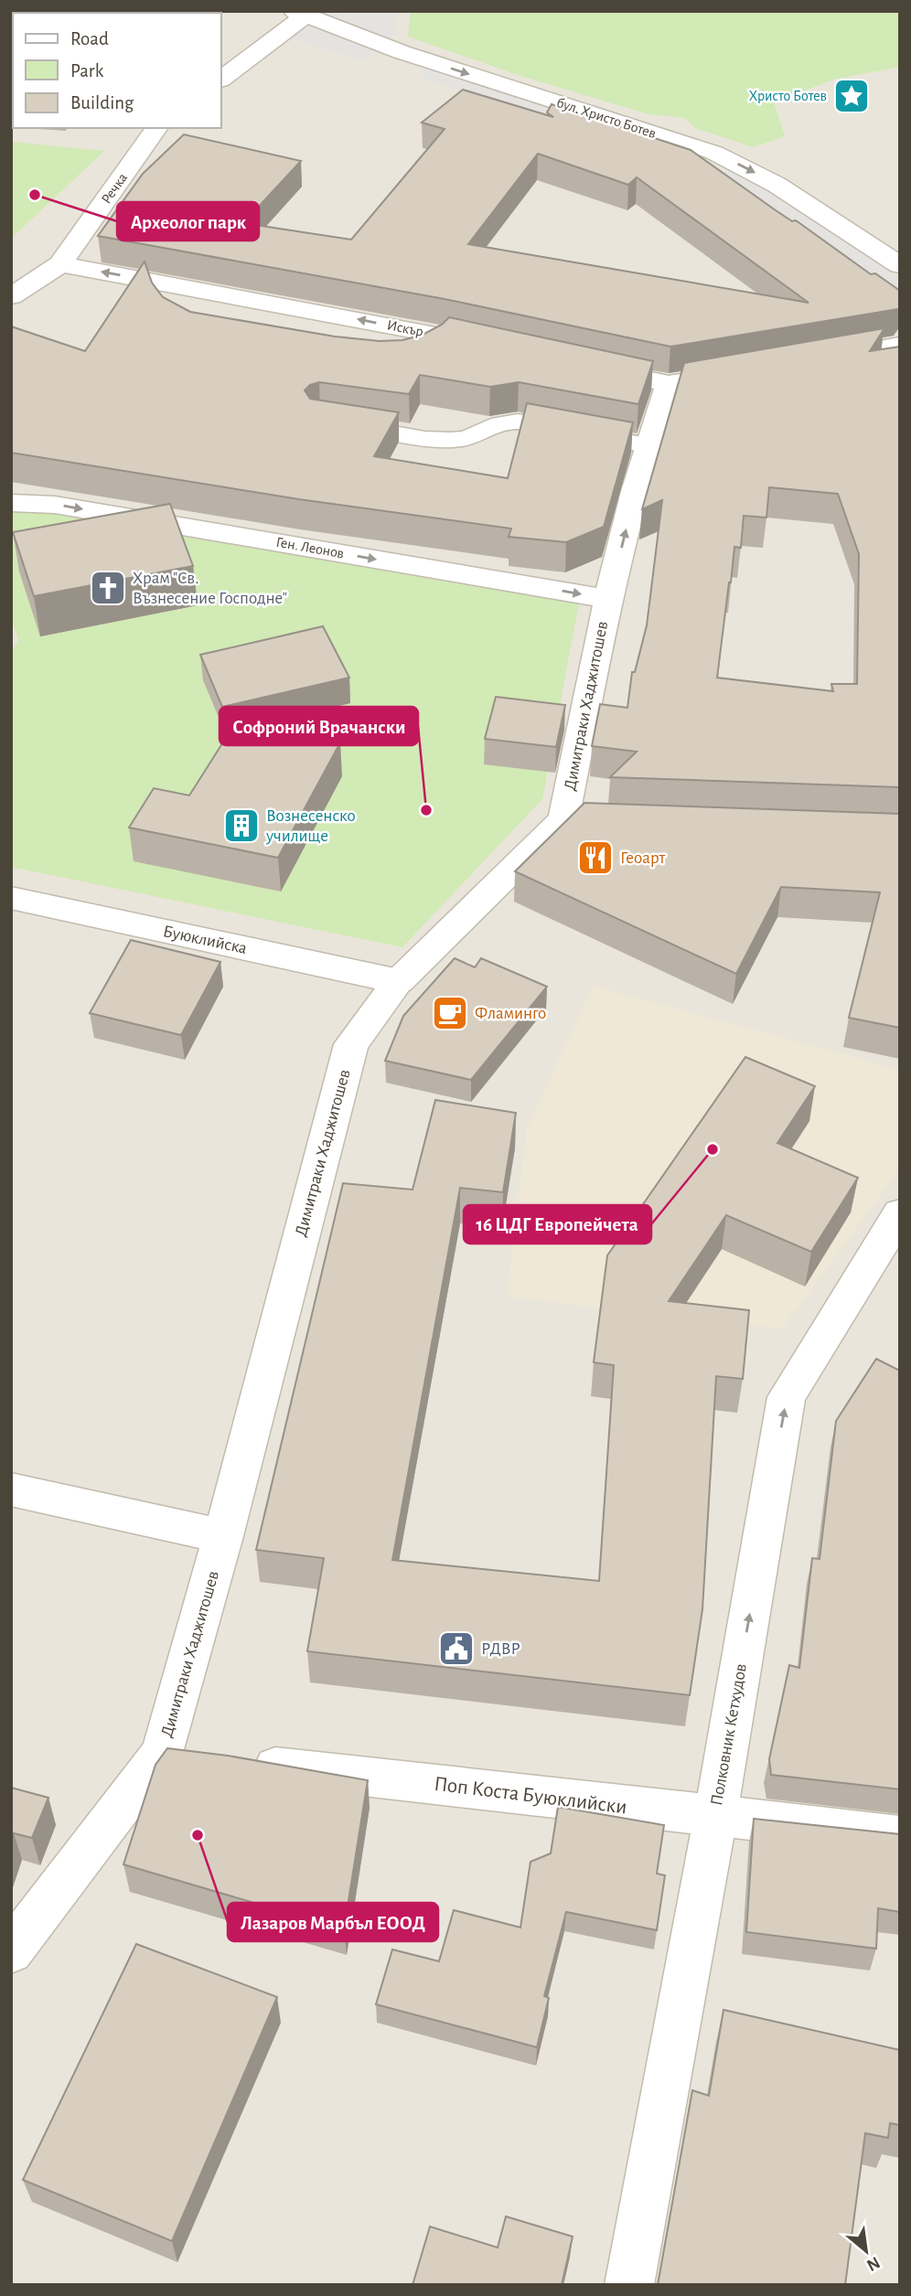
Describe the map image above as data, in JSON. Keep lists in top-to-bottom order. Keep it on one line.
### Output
{"streets":{"street":["бул. Христо Ботев","Речка","Искър","Ген. Леонов","Димитраки Хаджитошев","Буюклийска","Полковник Кетхудов","Поп Коста Буюклийски"]},"crossings":[["Речка","Искър"],["Ген. Леонов","Димитраки Хаджитошев"],["Димитраки Хаджитошев","Буюклийска"],["Димитраки Хаджитошев","Поп Коста Буюклийски"],["Полковник Кетхудов","Поп Коста Буюклийски"]],"one_way":["бул. Христо Ботев","Искър","Ген. Леонов","Полковник Кетхудов"],"places":{"place":["Христо Ботев"],"other":["Археолог парк","Софроний Врачански","16 ЦДГ Европейчета","Лазаров Марбъл ЕООД"],"church":["Храм \"Св. Възнесение Господне\""],"building":["Вознесенско училище"],"restaurant":["Геоарт"],"cafe":["Фламинго"],"public building":["РДВР"]},"legend":["Road","Park","Building"],"north":"bottom right"}
